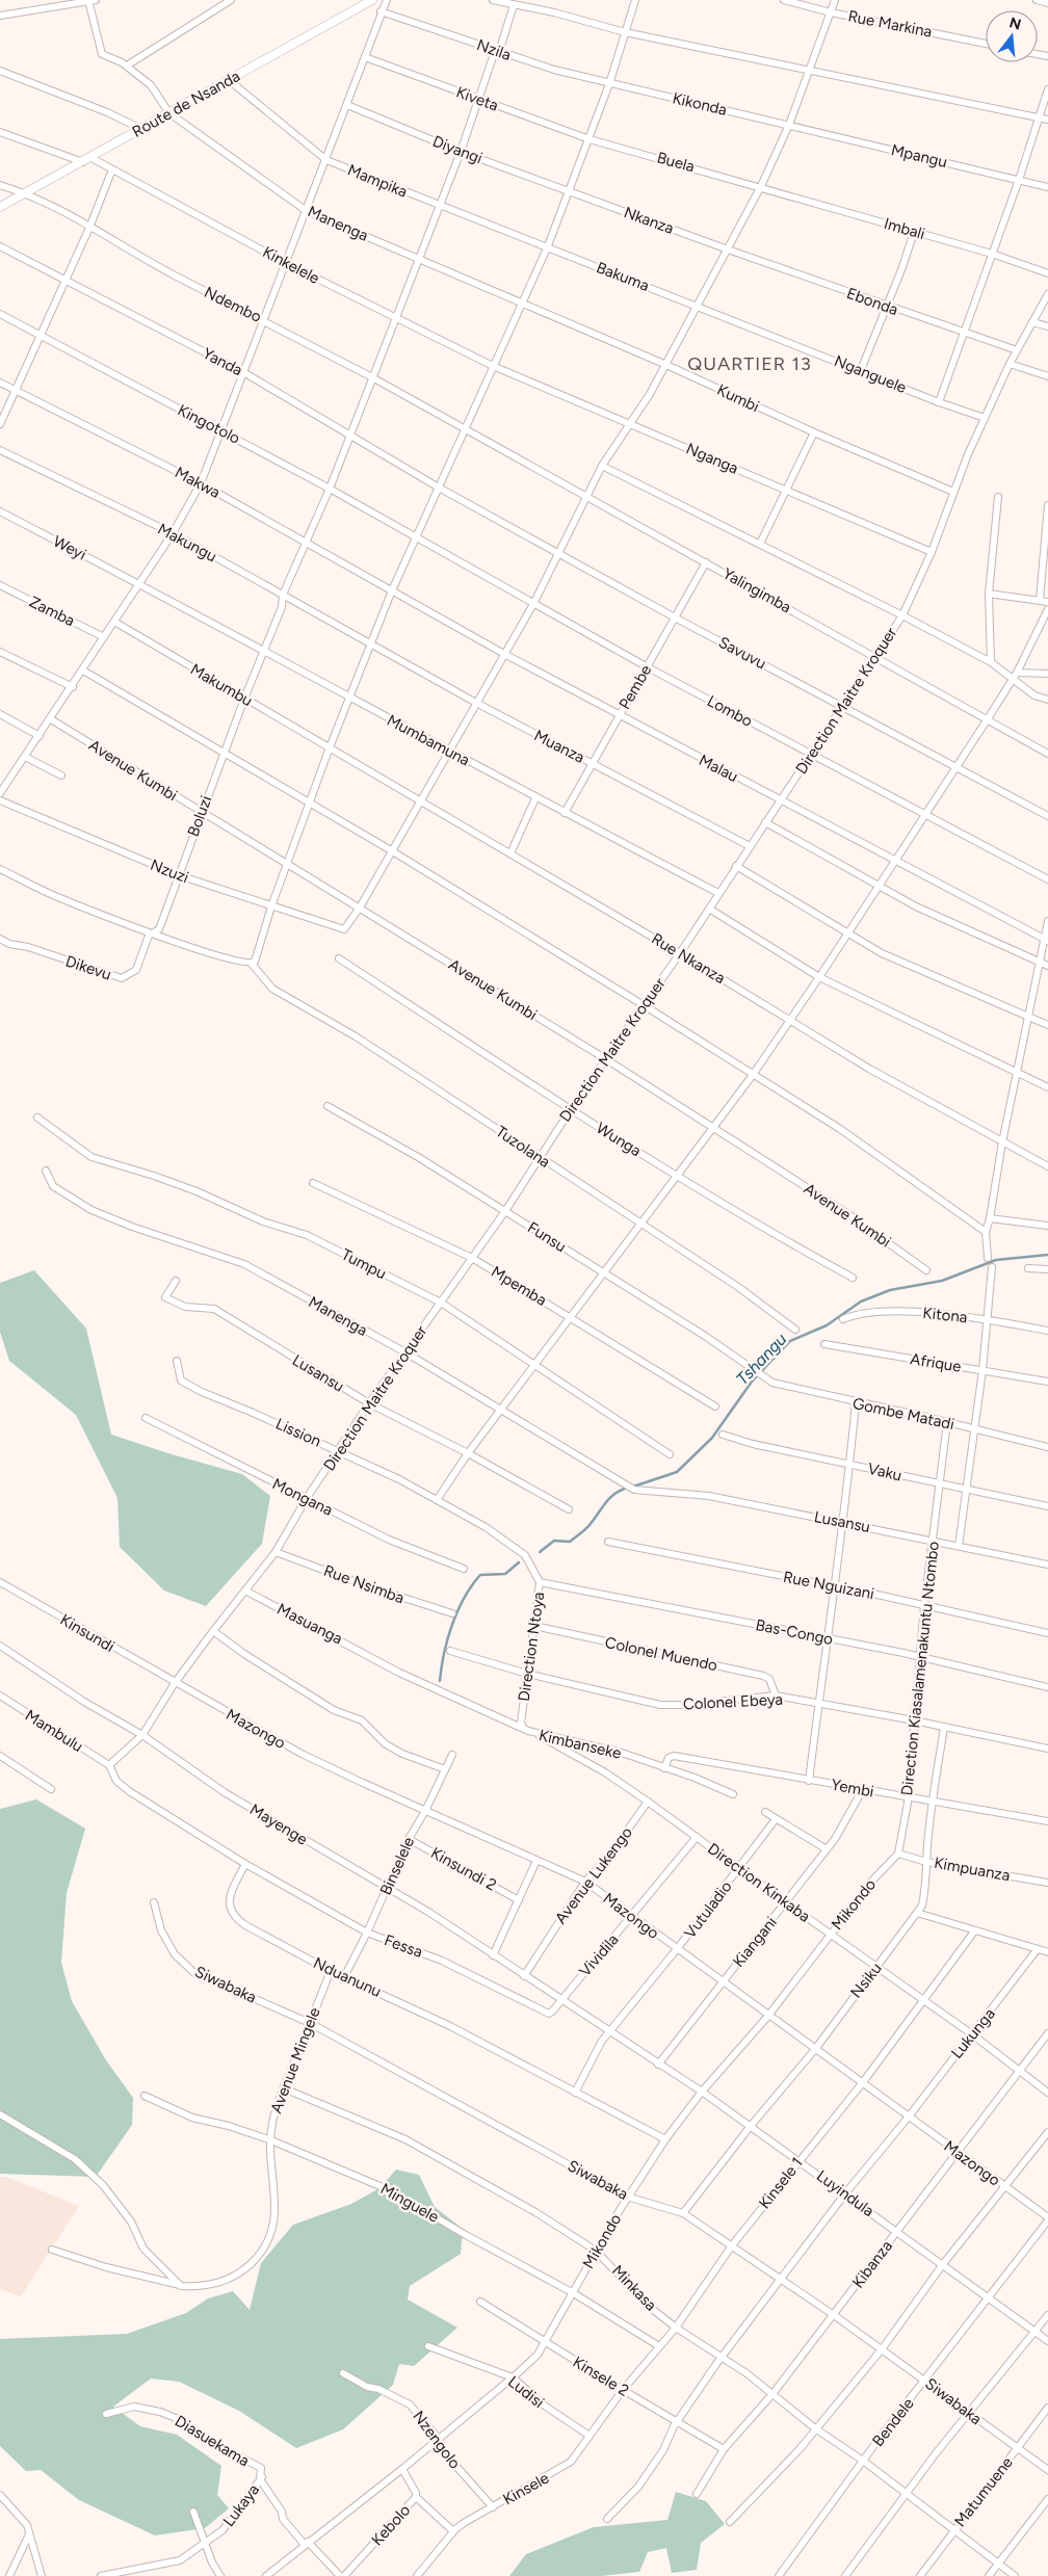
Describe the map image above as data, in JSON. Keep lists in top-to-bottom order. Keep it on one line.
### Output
{"streets":{"street":["Rue Markina","Nzila","Kiveta","Route de Nsanda","Kikonda","Diyangi","Mpangu","Buela","Mampika","Nkanza","Manenga","Imbali","Kinkelele","Bakuma","Ebonda","Ndembo","Yanda","Nganguele","Kumbi","Kingotolo","Nganga","Makwa","Makungu","Weyi","Yalingimba","Zamba","Savuvu","Makumbu","Pembe","Direction Maitre Kroquer","Lombo","Mumbamuna","Muanza","Malau","Avenue Kumbi","Boluzi","Nzuzi","Rue Nkanza","Dikevu","Wunga","Tuzolana","Funsu","Tumpu","Mpemba","Kitona","Afrique","Lusansu","Gombe Matadi","Lission","Vaku","Mongana","Rue Nsimba","Rue Nguizani","Masuanga","Bas-Congo","Kinsundi","Direction Ntoya","Colonel Muendo","Direction Kiasalamenakuntu Ntombo","Colonel Ebeya","Mazongo","Mambulu","Kimbanseke","Yembi","Mayenge","Binselele","Kinsundi 2","Kimpuanza","Avenue Lukengo","Direction Kinkaba","Mikondo","Vutuladio","Kiangani","Fessa","Vividila","Nduanunu","Nsiku","Siwabaka","Lukunga","Avenue Mingele","Kinsele 1","Luyindula","Minguele","Kibanza","Minkasa","Kinsele 2","Ludisi","Bendele","Nzengolo","Diasuekama","Kinsele","Matumuene","Lukaya","Kebolo"]},"crossings":[["Nzila","Kikonda"],["Nzila","Boluzi"],["Kiveta","Buela"],["Kiveta","Boluzi"],["Route de Nsanda","Mampika"],["Route de Nsanda","Manenga"],["Route de Nsanda","Kinkelele"],["Route de Nsanda","Ndembo"],["Kikonda","Mpangu"],["Diyangi","Nkanza"],["Diyangi","Boluzi"],["Buela","Imbali"],["Mampika","Bakuma"],["Mampika","Boluzi"],["Nkanza","Ebonda"],["Manenga","Kumbi"],["Manenga","Direction Maitre Kroquer"],["Manenga","Boluzi"],["Manenga","Lusansu"],["Kinkelele","Nganga"],["Kinkelele","Boluzi"],["Bakuma","Nganguele"],["Ebonda","Direction Maitre Kroquer"],["Ndembo","Yalingimba"],["Ndembo","Boluzi"],["Yanda","Savuvu"],["Yanda","Boluzi"],["Nganguele","Direction Maitre Kroquer"],["Kumbi","Direction Maitre Kroquer"],["Kingotolo","Lombo"],["Kingotolo","Boluzi"],["Nganga","Direction Maitre Kroquer"],["Makwa","Malau"],["Makwa","Boluzi"],["Makungu","Muanza"],["Makungu","Boluzi"],["Weyi","Mumbamuna"],["Yalingimba","Pembe"],["Yalingimba","Direction Maitre Kroquer"],["Savuvu","Pembe"],["Savuvu","Direction Maitre Kroquer"],["Makumbu","Boluzi"],["Makumbu","Rue Nkanza"],["Pembe","Lombo"],["Pembe","Mumbamuna"],["Pembe","Muanza"],["Pembe","Malau"],["Direction Maitre Kroquer","Lombo"],["Direction Maitre Kroquer","Mumbamuna"],["Direction Maitre Kroquer","Muanza"],["Direction Maitre Kroquer","Malau"],["Direction Maitre Kroquer","Avenue Kumbi"],["Direction Maitre Kroquer","Rue Nkanza"],["Direction Maitre Kroquer","Wunga"],["Direction Maitre Kroquer","Tuzolana"],["Direction Maitre Kroquer","Funsu"],["Direction Maitre Kroquer","Tumpu"],["Direction Maitre Kroquer","Mpemba"],["Direction Maitre Kroquer","Lusansu"],["Direction Maitre Kroquer","Lission"],["Direction Maitre Kroquer","Mongana"],["Direction Maitre Kroquer","Rue Nsimba"],["Direction Maitre Kroquer","Masuanga"],["Direction Maitre Kroquer","Kinsundi"],["Direction Maitre Kroquer","Mazongo"],["Direction Maitre Kroquer","Mambulu"],["Direction Maitre Kroquer","Mayenge"],["Mumbamuna","Boluzi"],["Avenue Kumbi","Boluzi"],["Avenue Kumbi","Nzuzi"],["Boluzi","Nzuzi"],["Boluzi","Dikevu"],["Funsu","Gombe Matadi"],["Lusansu","Direction Kiasalamenakuntu Ntombo"],["Lission","Direction Ntoya"],["Vaku","Direction Kiasalamenakuntu Ntombo"],["Rue Nguizani","Direction Kiasalamenakuntu Ntombo"],["Masuanga","Kimbanseke"],["Bas-Congo","Direction Ntoya"],["Bas-Congo","Direction Kiasalamenakuntu Ntombo"],["Kinsundi","Mazongo"],["Direction Ntoya","Colonel Muendo"],["Direction Ntoya","Colonel Ebeya"],["Direction Ntoya","Kimbanseke"],["Colonel Muendo","Colonel Ebeya"],["Direction Kiasalamenakuntu Ntombo","Colonel Ebeya"],["Direction Kiasalamenakuntu Ntombo","Yembi"],["Direction Kiasalamenakuntu Ntombo","Kimpuanza"],["Direction Kiasalamenakuntu Ntombo","Mikondo"],["Colonel Ebeya","Nsiku"],["Mazongo","Binselele"],["Mazongo","Avenue Lukengo"],["Mazongo","Mikondo"],["Mazongo","Vutuladio"],["Mazongo","Kiangani"],["Mazongo","Vividila"],["Mazongo","Nsiku"],["Mazongo","Lukunga"],["Mazongo","Kinsele 1"],["Mazongo","Kibanza"],["Mazongo","Bendele"],["Kimbanseke","Yembi"],["Kimbanseke","Direction Kinkaba"],["Yembi","Kiangani"],["Yembi","Nsiku"],["Mayenge","Binselele"],["Mayenge","Avenue Lukengo"],["Mayenge","Fessa"],["Mayenge","Vividila"],["Mayenge","Luyindula"],["Binselele","Kinsundi 2"],["Binselele","Fessa"],["Binselele","Nduanunu"],["Kimpuanza","Mikondo"],["Kimpuanza","Nsiku"],["Avenue Lukengo","Direction Kinkaba"],["Direction Kinkaba","Mikondo"],["Direction Kinkaba","Vutuladio"],["Direction Kinkaba","Kiangani"],["Direction Kinkaba","Vividila"],["Direction Kinkaba","Nsiku"],["Direction Kinkaba","Lukunga"],["Direction Kinkaba","Kinsele 1"],["Direction Kinkaba","Kibanza"],["Mikondo","Nduanunu"],["Mikondo","Siwabaka"],["Mikondo","Luyindula"],["Mikondo","Minguele"],["Mikondo","Minkasa"],["Mikondo","Kinsele 2"],["Mikondo","Ludisi"],["Mikondo","Nzengolo"],["Mikondo","Diasuekama"],["Mikondo","Kebolo"],["Vutuladio","Nduanunu"],["Vutuladio","Luyindula"],["Kiangani","Luyindula"],["Fessa","Vividila"],["Fessa","Nduanunu"],["Fessa","Luyindula"],["Vividila","Luyindula"],["Nduanunu","Avenue Mingele"],["Nsiku","Siwabaka"],["Nsiku","Luyindula"],["Siwabaka","Lukunga"],["Siwabaka","Avenue Mingele"],["Siwabaka","Kinsele 1"],["Siwabaka","Kibanza"],["Siwabaka","Bendele"],["Siwabaka","Matumuene"],["Lukunga","Luyindula"],["Lukunga","Minkasa"],["Lukunga","Kinsele 2"],["Avenue Mingele","Minguele"],["Avenue Mingele","Minkasa"],["Kinsele 1","Luyindula"],["Kinsele 1","Minguele"],["Kinsele 1","Minkasa"],["Kinsele 1","Kinsele 2"],["Kinsele 1","Ludisi"],["Kinsele 1","Kinsele"],["Luyindula","Kibanza"],["Luyindula","Bendele"],["Kibanza","Minkasa"],["Kibanza","Kinsele 2"],["Minkasa","Bendele"],["Minkasa","Matumuene"],["Ludisi","Kinsele"],["Nzengolo","Kinsele"],["Diasuekama","Lukaya"]],"districts":["QUARTIER 13"],"water":["Tshangu"],"north":"top"}
